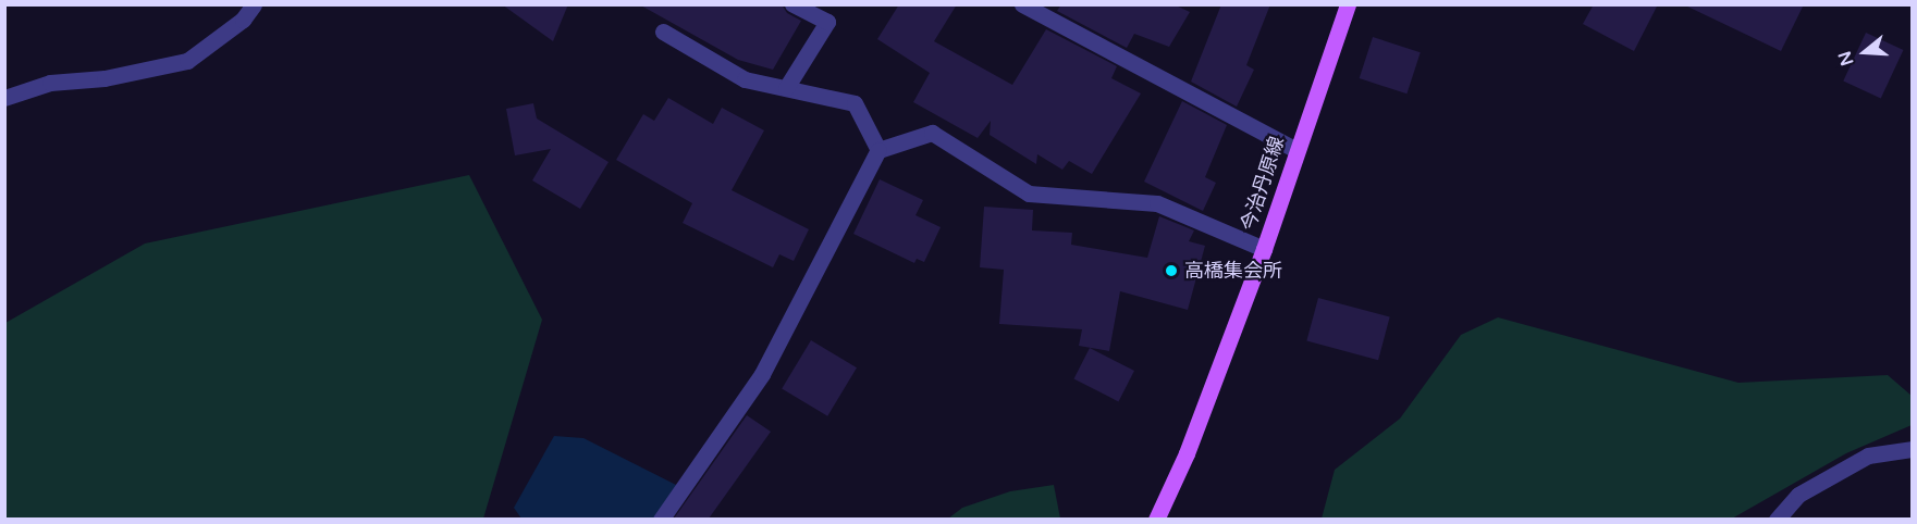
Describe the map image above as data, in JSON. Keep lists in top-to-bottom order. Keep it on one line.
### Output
{"streets":{"main road":["今治丹原線"]},"places":["高橋集会所"],"north":"left"}
